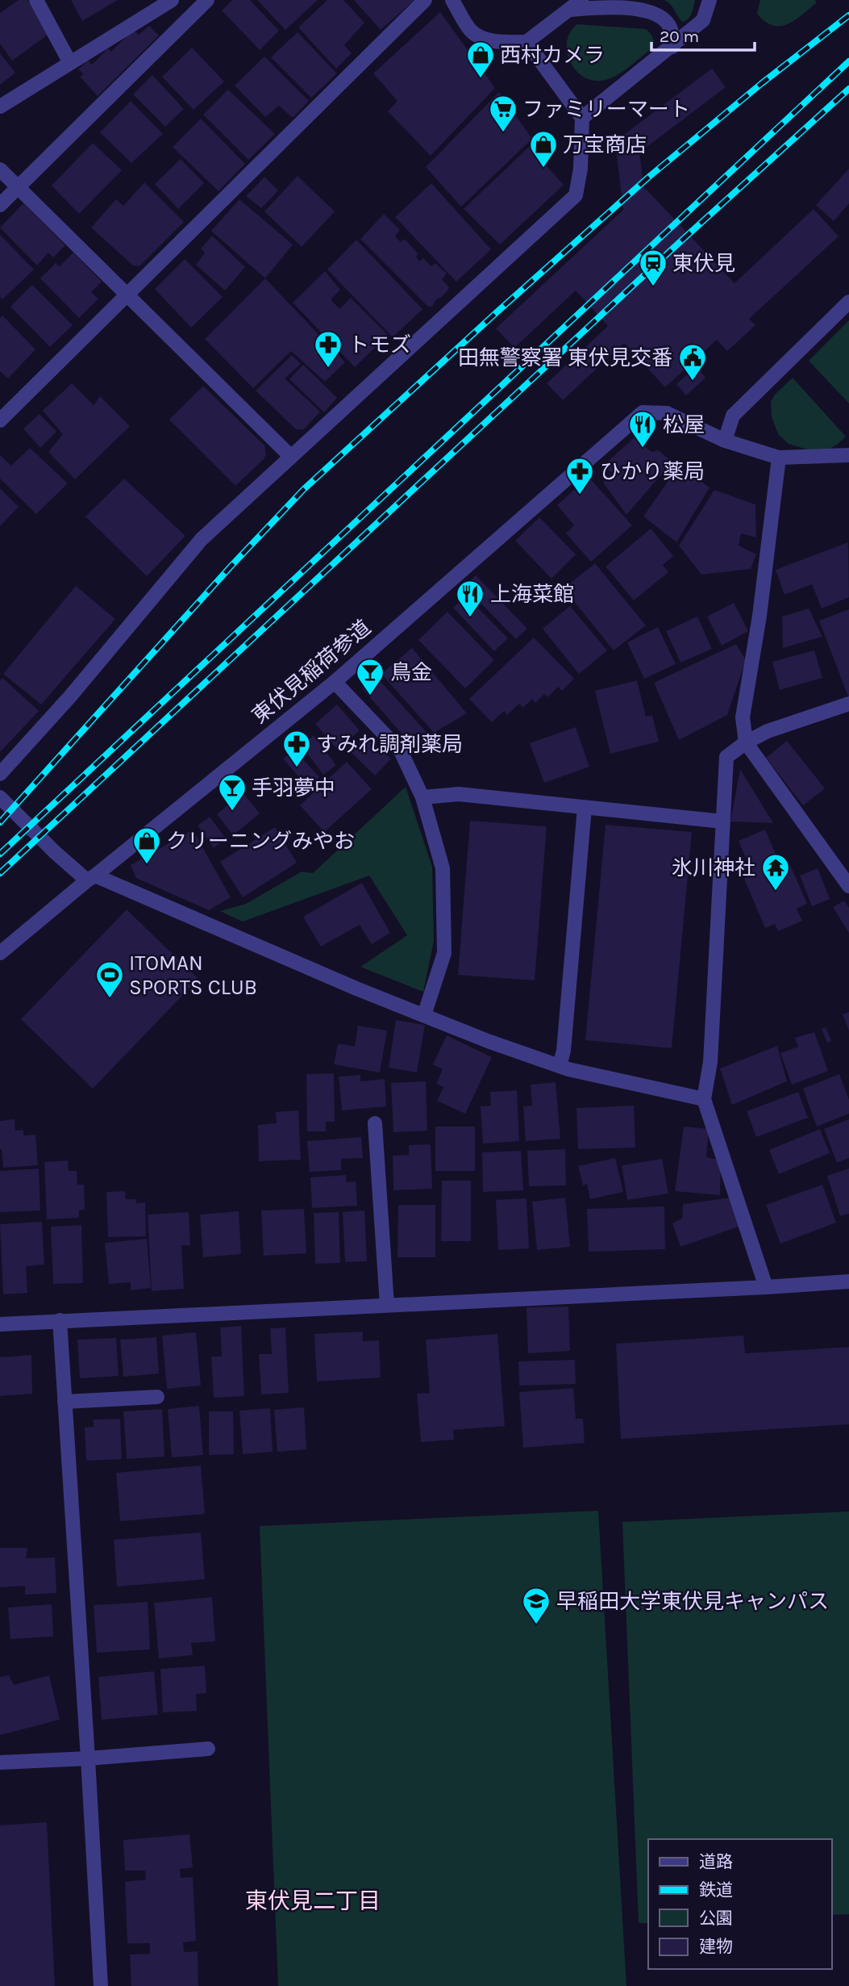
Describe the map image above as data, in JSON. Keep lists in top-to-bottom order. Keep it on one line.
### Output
{"streets":{"street":["東伏見稲荷参道"]},"districts":["東伏見二丁目"],"places":{"shop":["西村カメラ","万宝商店","クリーニングみやお"],"supermarket":["ファミリーマート"],"station":["東伏見"],"pharmacy":["トモズ","ひかり薬局","すみれ調剤薬局"],"public building":["田無警察署 東伏見交番"],"restaurant":["松屋","上海菜館"],"bar":["鳥金","手羽夢中"],"temple":["氷川神社"],"sports":["ITOMAN SPORTS CLUB"],"school or university":["早稲田大学東伏見キャンパス"]},"legend":["道路","鉄道","公園","建物"],"scale_bar":"20 m"}
